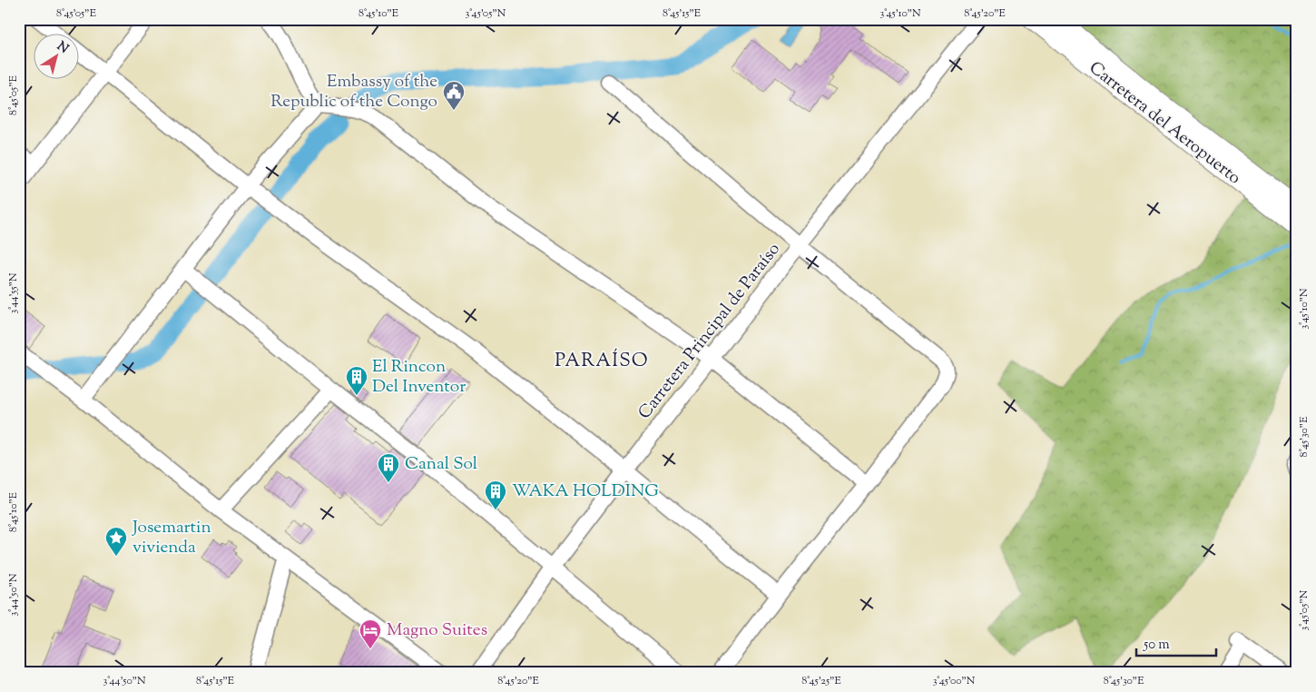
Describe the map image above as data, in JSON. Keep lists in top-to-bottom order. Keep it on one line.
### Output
{"streets":{"main road":["Carretera del Aeropuerto"],"street":["Carretera Principal de Paraíso"]},"districts":["PARAÍSO"],"places":{"public building":["Embassy of the Republic of the Congo"],"building":["El Rincon Del Inventor","Canal Sol","WAKA HOLDING"],"place":["Josemartin vivienda"],"hotel":["Magno Suites"]},"scale_bar":"50 m","north":"top right","coordinates":["8°45'05\"E","8°45'10\"E","3°45'05\"N","8°45'15\"E","3°45'10\"N","8°45'20\"E","3°44'55\"N","8°45'30\"E","3°44'50\"N","8°45'25\"E","3°45'00\"N"]}
